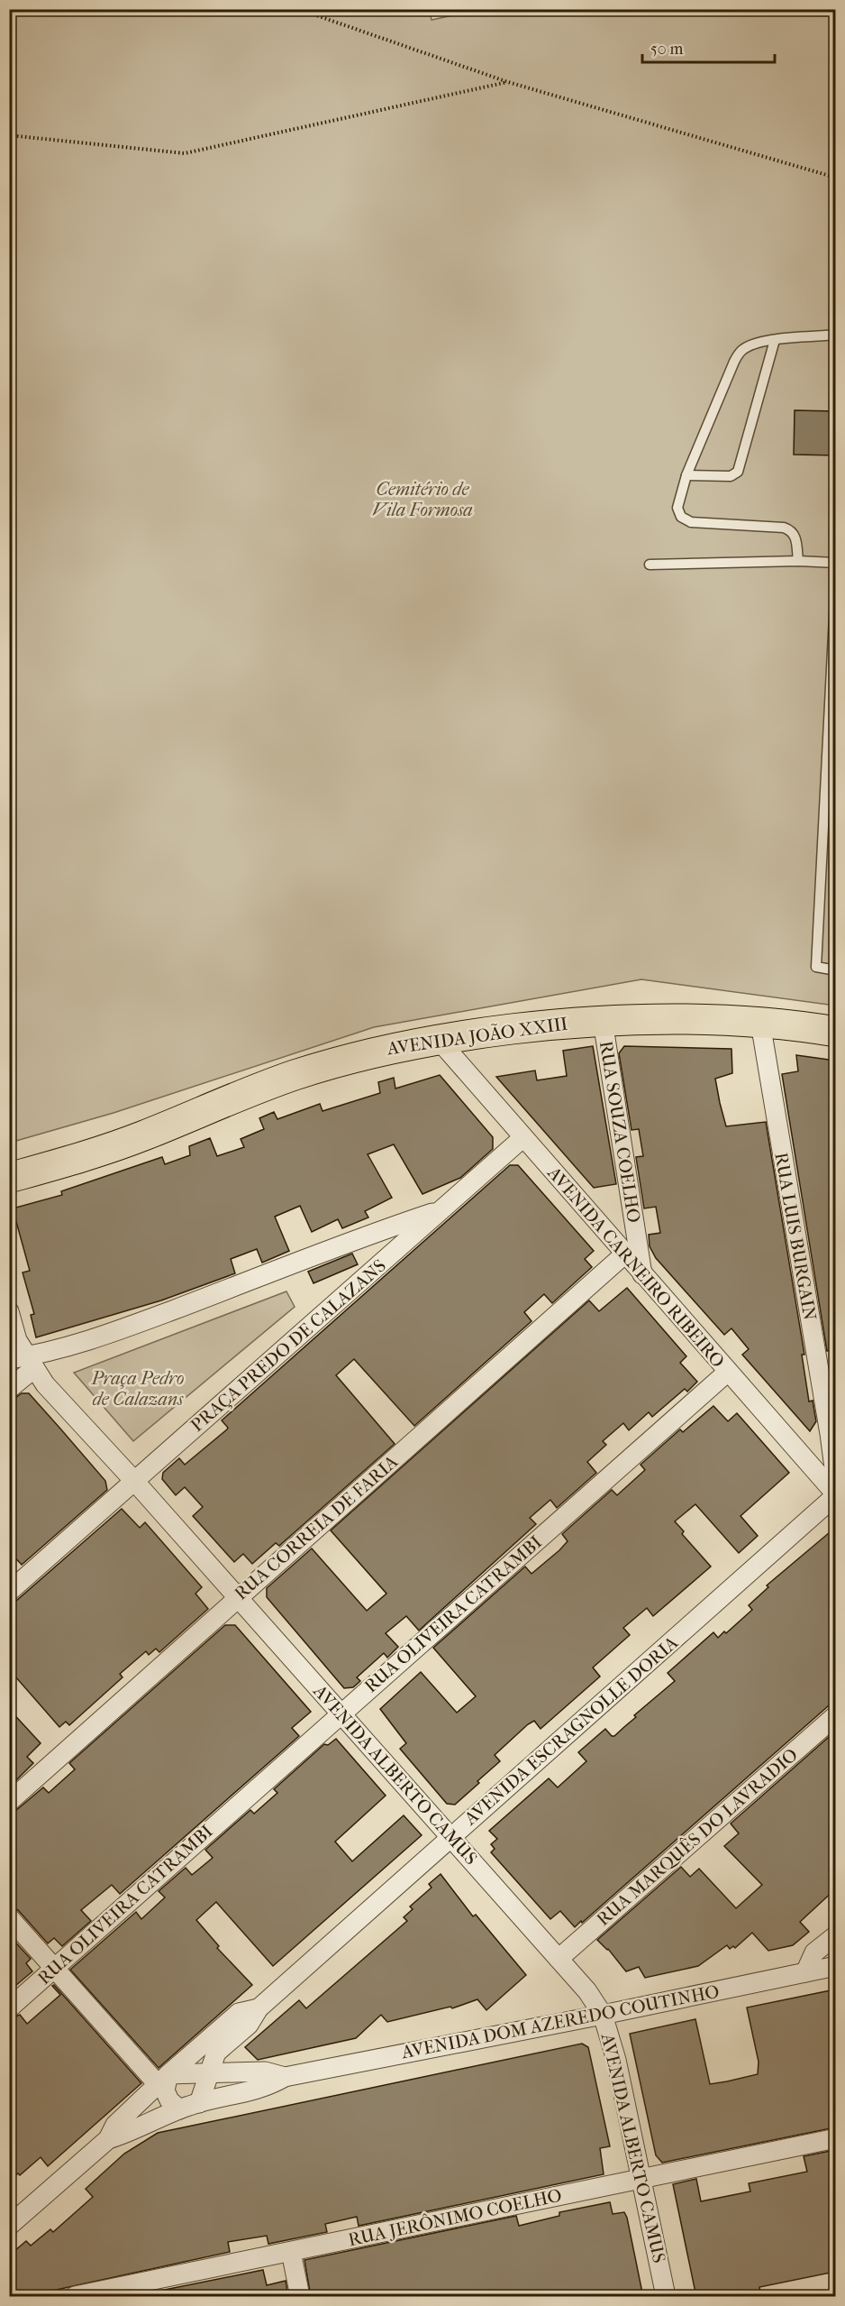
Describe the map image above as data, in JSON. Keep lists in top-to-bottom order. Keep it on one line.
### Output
{"streets":{"main road":["AVENIDA JOÃO XXIII"],"street":["RUA SOUZA COELHO","RUA LUIS BURGAIN","AVENIDA CARNEIRO RIBEIRO","PRAÇA PREDO DE CALAZANS","RUA CORREIA DE FARIA","RUA OLIVEIRA CATRAMBI","AVENIDA ESCRAGNOLLE DORIA","AVENIDA ALBERTO CAMUS","RUA MARQUÊS DO LAVRADIO","AVENIDA DOM AZEREDO COUTINHO","RUA JERÔNIMO COELHO"]},"crossings":[["AVENIDA JOÃO XXIII","RUA SOUZA COELHO"],["AVENIDA JOÃO XXIII","RUA LUIS BURGAIN"],["AVENIDA JOÃO XXIII","AVENIDA CARNEIRO RIBEIRO"],["RUA SOUZA COELHO","AVENIDA CARNEIRO RIBEIRO"],["AVENIDA CARNEIRO RIBEIRO","PRAÇA PREDO DE CALAZANS"],["AVENIDA CARNEIRO RIBEIRO","RUA CORREIA DE FARIA"],["AVENIDA CARNEIRO RIBEIRO","RUA OLIVEIRA CATRAMBI"],["AVENIDA CARNEIRO RIBEIRO","AVENIDA ESCRAGNOLLE DORIA"],["PRAÇA PREDO DE CALAZANS","AVENIDA ALBERTO CAMUS"],["RUA CORREIA DE FARIA","AVENIDA ALBERTO CAMUS"],["RUA OLIVEIRA CATRAMBI","AVENIDA ALBERTO CAMUS"],["AVENIDA ESCRAGNOLLE DORIA","AVENIDA ALBERTO CAMUS"],["AVENIDA ESCRAGNOLLE DORIA","AVENIDA DOM AZEREDO COUTINHO"],["AVENIDA ALBERTO CAMUS","RUA MARQUÊS DO LAVRADIO"],["AVENIDA ALBERTO CAMUS","AVENIDA DOM AZEREDO COUTINHO"],["AVENIDA ALBERTO CAMUS","RUA JERÔNIMO COELHO"]],"parks":["Cemitério de Vila Formosa","Praça Pedro de Calazans"],"scale_bar":"50 m"}
